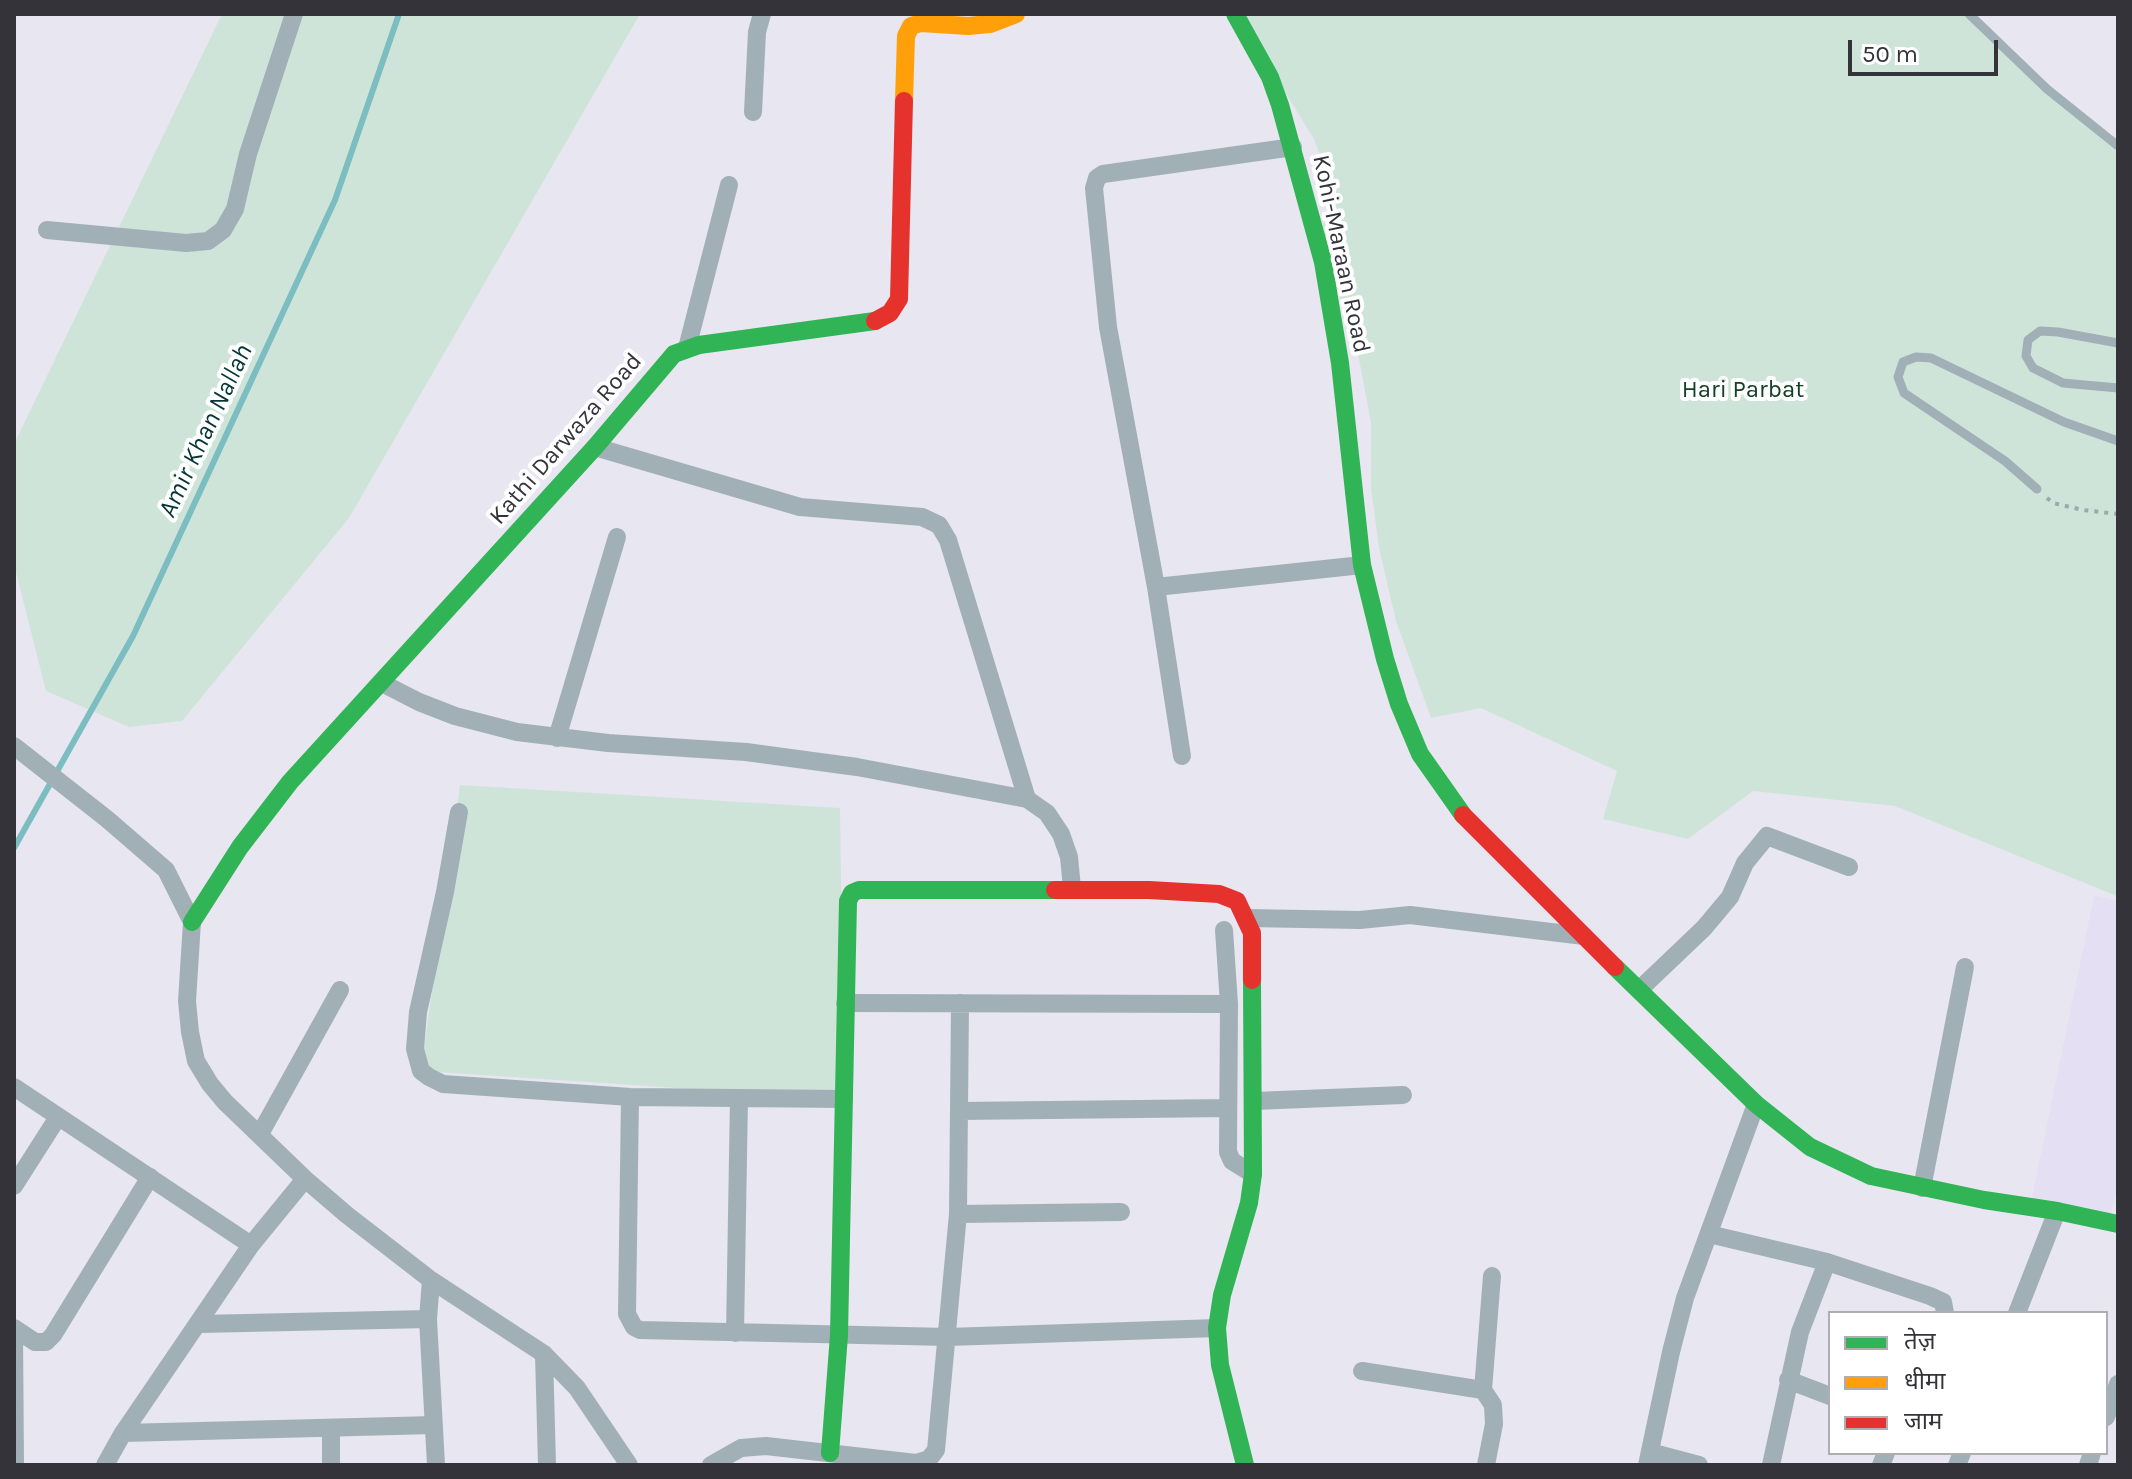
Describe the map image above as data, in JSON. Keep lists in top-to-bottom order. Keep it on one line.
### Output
{"streets":{"street":["Kohi-Maraan Road","Kathi Darwaza Road"]},"water":["Amir Khan Nallah"],"parks":["Hari Parbat"],"legend":["तेज़","धीमा","जाम"],"scale_bar":"50 m"}
